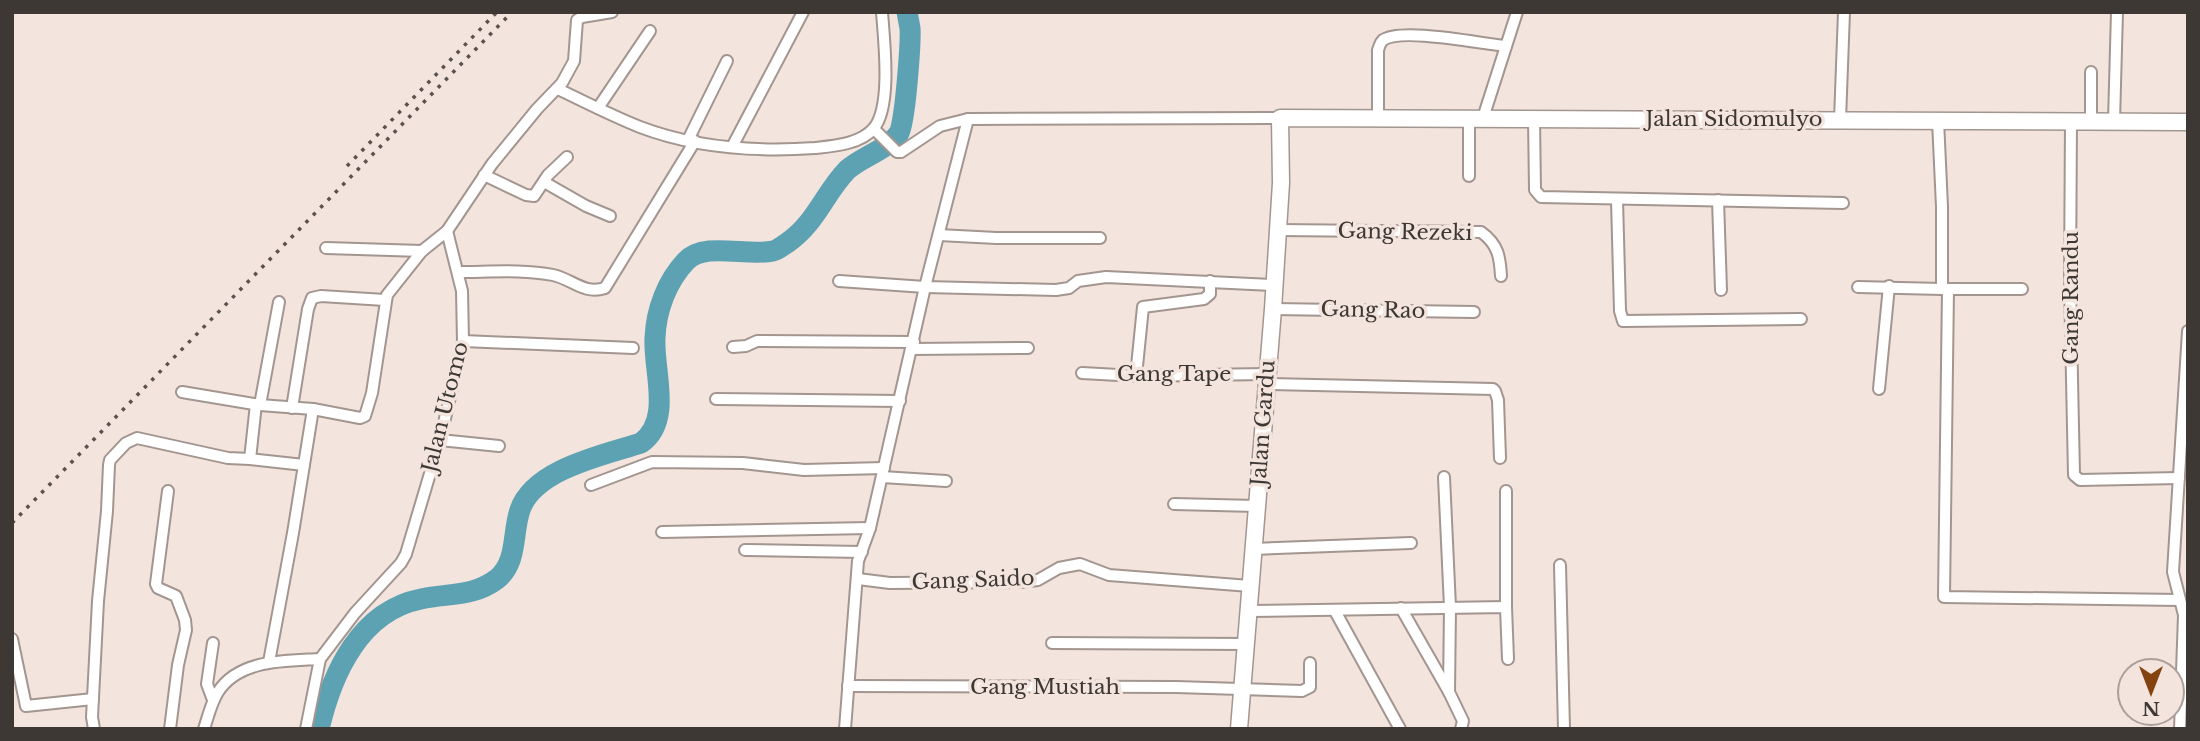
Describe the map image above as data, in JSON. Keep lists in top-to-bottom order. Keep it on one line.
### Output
{"streets":{"street":["Jalan Sidomulyo","Gang Rezeki","Gang Randu","Gang Rao","Gang Tape","Jalan Utomo","Jalan Gardu","Gang Saido","Gang Mustiah"]},"crossings":[["Jalan Sidomulyo","Gang Randu"],["Jalan Sidomulyo","Jalan Gardu"],["Gang Rezeki","Jalan Gardu"],["Gang Rao","Jalan Gardu"],["Gang Tape","Jalan Gardu"],["Jalan Gardu","Gang Saido"],["Jalan Gardu","Gang Mustiah"]],"north":"bottom"}
